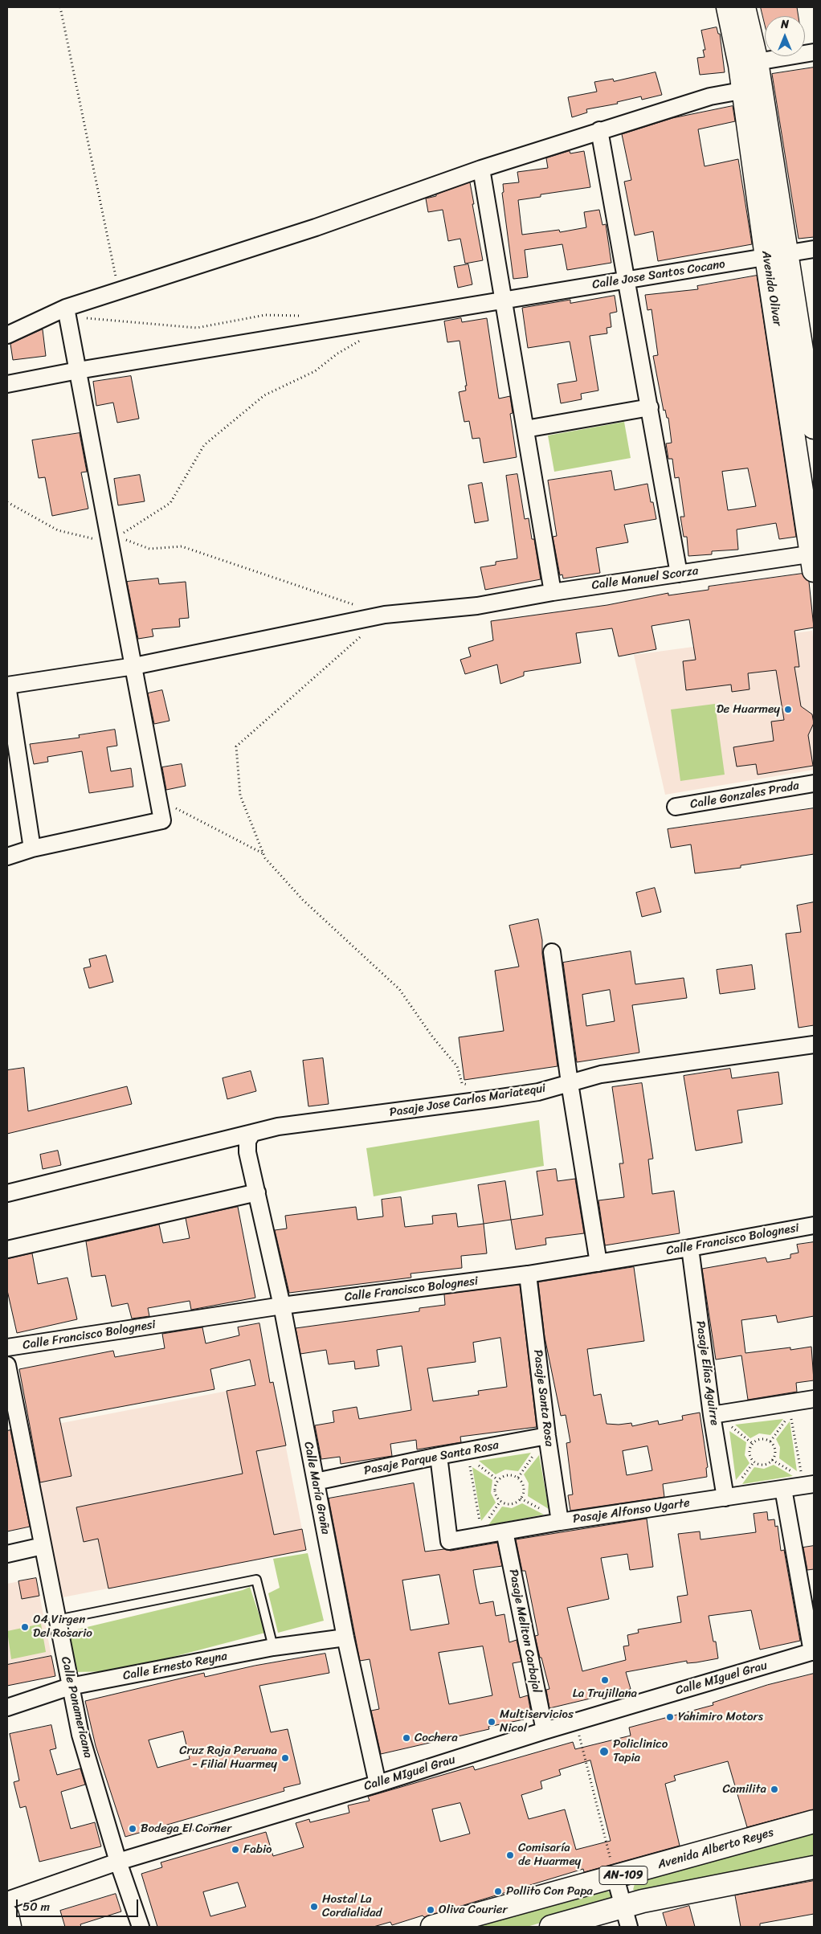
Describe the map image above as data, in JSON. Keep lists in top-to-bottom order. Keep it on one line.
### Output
{"streets":{"main road":["Avenida Olivar","Avenida Alberto Reyes","AN-109"],"street":["Calle Jose Santos Cocano","Calle Manuel Scorza","Calle Gonzales Prada","Pasaje Jose Carlos Mariatequi","Calle Francisco Bolognesi","Pasaje Elías Aguirre","Pasaje Santa Rosa","Pasaje Parque Santa Rosa","Calle María Graña","Pasaje Alfonso Ugarte","Pasaje Meliton Carbajal","Calle Ernesto Reyna","Calle MIguel Grau","Calle Panamericana"]},"crossings":[["Calle Jose Santos Cocano","Avenida Olivar"],["Avenida Olivar","Calle Manuel Scorza"],["Calle Francisco Bolognesi","Pasaje Elías Aguirre"],["Calle Francisco Bolognesi","Pasaje Santa Rosa"],["Calle Francisco Bolognesi","Calle María Graña"],["Pasaje Elías Aguirre","Pasaje Alfonso Ugarte"],["Pasaje Santa Rosa","Pasaje Parque Santa Rosa"],["Pasaje Santa Rosa","Pasaje Alfonso Ugarte"],["Pasaje Parque Santa Rosa","Calle María Graña"],["Pasaje Parque Santa Rosa","Pasaje Alfonso Ugarte"],["Calle María Graña","Calle Ernesto Reyna"],["Calle María Graña","Calle MIguel Grau"],["Pasaje Alfonso Ugarte","Pasaje Meliton Carbajal"],["Pasaje Meliton Carbajal","Calle MIguel Grau"],["Calle Ernesto Reyna","Calle Panamericana"],["Calle MIguel Grau","Calle Panamericana"]],"places":["De Huarmey","04 Virgen Del Rosario","La Trujillana","Yahimiro Motors","Multiservicios Nicol","Cochera","Policlinico Tapia","Cruz Roja Peruana - Filial Huarmey","Camilita","Bodega El Corner","Fabio","Comisaría de Huarmey","Pollito Con Papa","Hostal La Cordialidad","Oliva Courier"],"scale_bar":"50 m","north":"top"}
